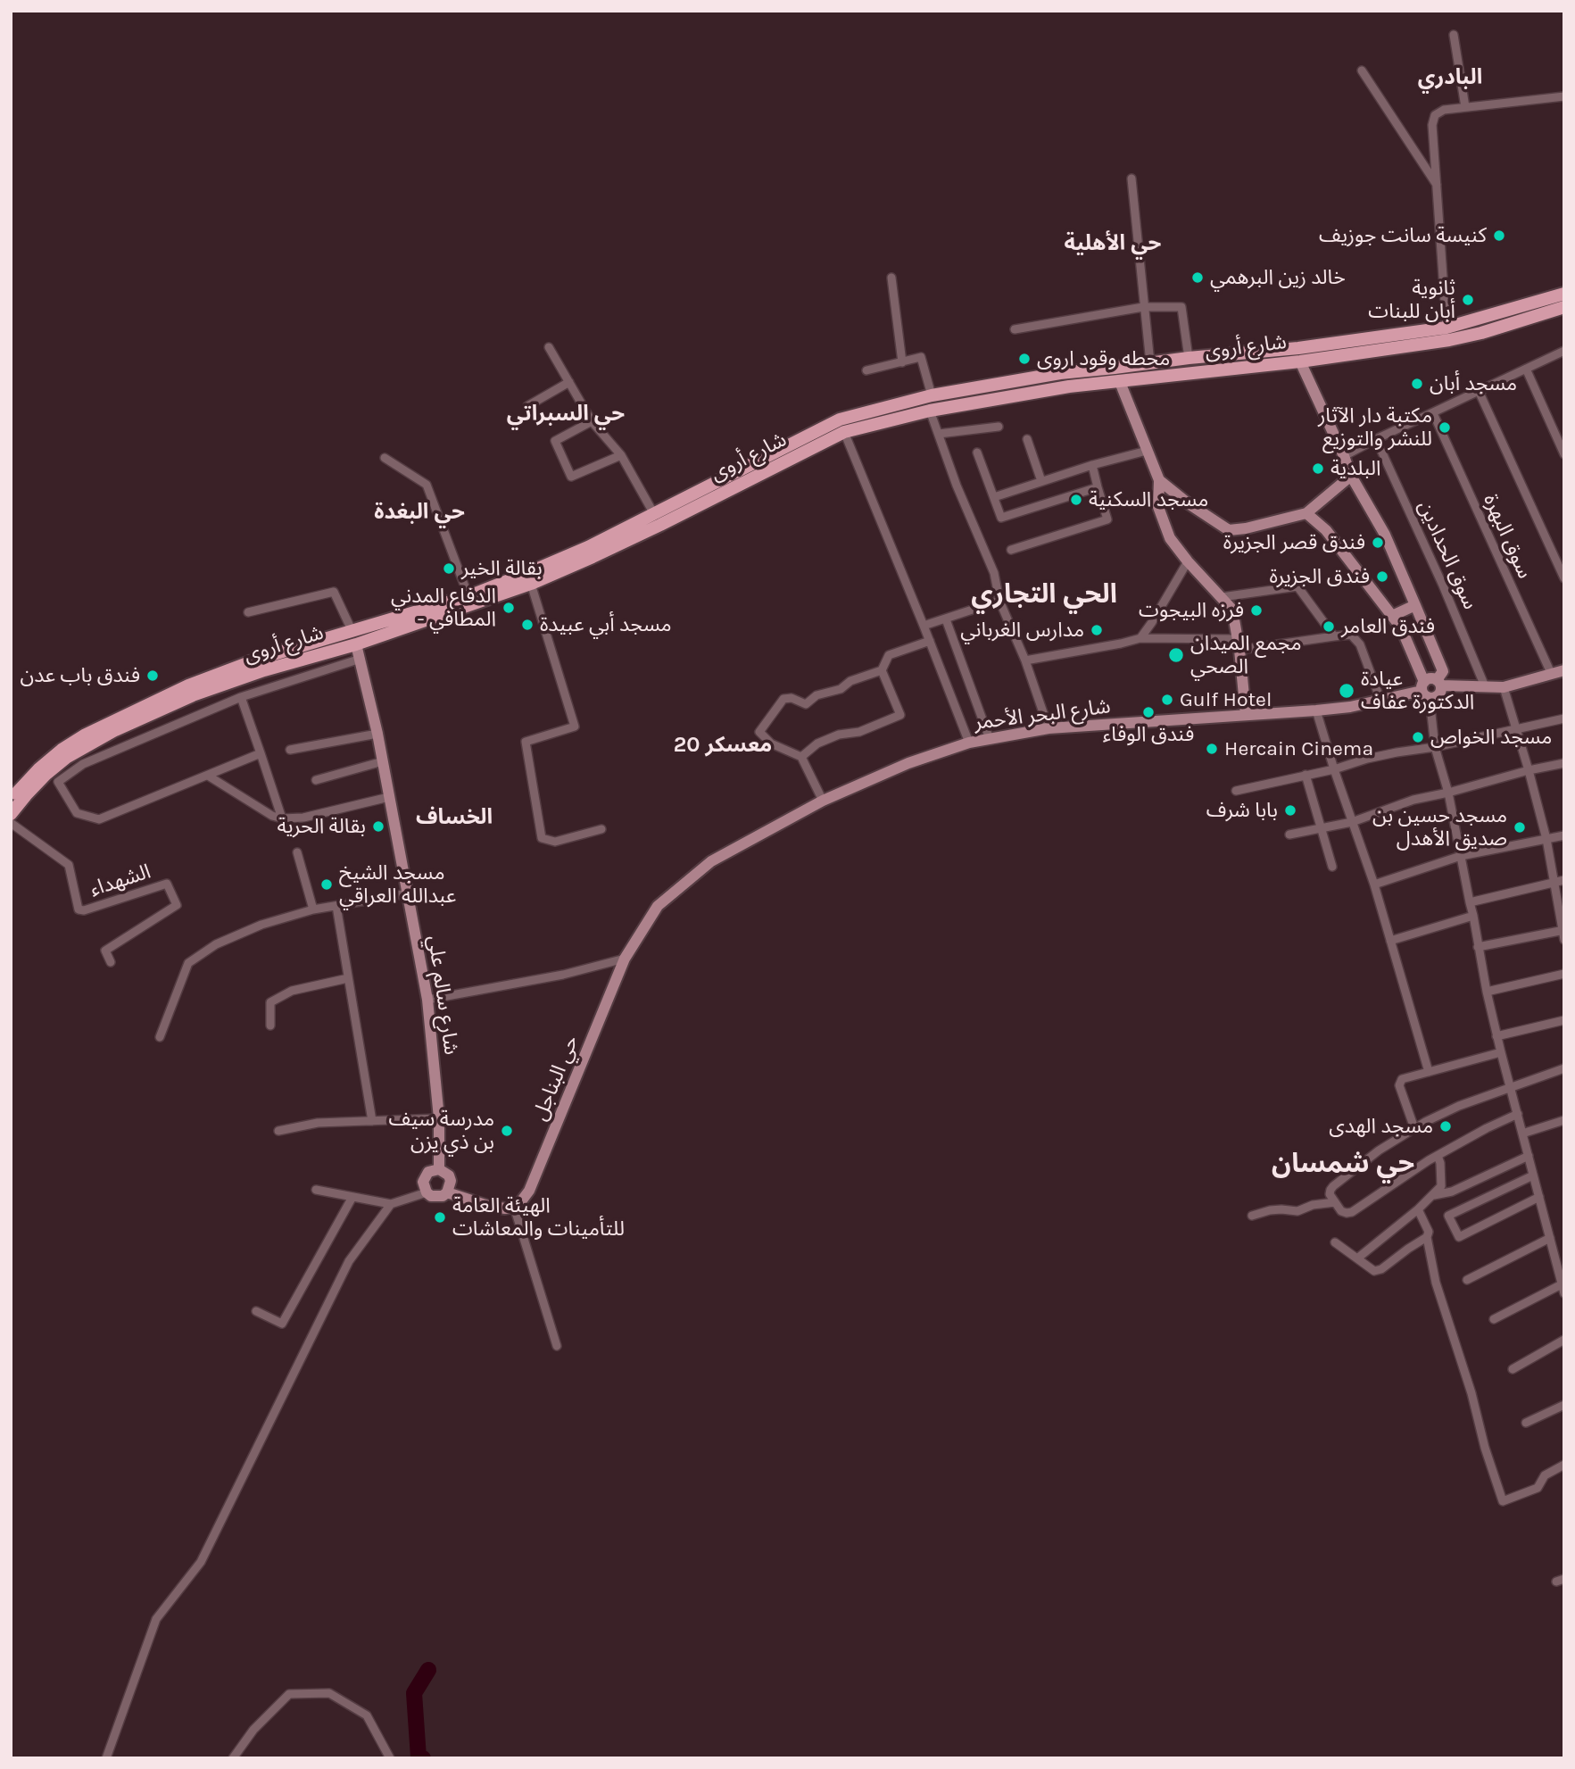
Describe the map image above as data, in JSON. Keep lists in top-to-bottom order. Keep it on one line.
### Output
{"streets":{"main road":["شارع أروى"],"street":["سوق البهرة","سوق الحدادين","شارع البحر الأحمر","الشهداء","شارع سالم علي","حي البناجل"]},"crossings":[["شارع أروى","شارع سالم علي"],["سوق البهرة","شارع البحر الأحمر"],["سوق الحدادين","شارع البحر الأحمر"],["شارع البحر الأحمر","حي البناجل"]],"districts":["البادري","حي الأهلية","حي السبراتي","حي البغدة","الحي التجاري","معسكر 20","الخساف","حي شمسان"],"places":["كنيسة سانت جوزيف","خالد زين البرهمي","ثانوية أبان للبنات","محطه وقود اروى","مسجد أبان","مكتبة دار الآثار للنشر والتوزيع","البلدية","مسجد السكنية","فندق قصر الجزيرة","بقالة الخير","فندق الجزيرة","الدفاع المدني - المطافي","فرزه البيجوت","مسجد أبي عبيدة","فندق العامر","مدارس الغرباني","مجمع الميدان الصحي","فندق باب عدن","عيادة الدكتورة عفاف","Gulf Hotel","فندق الوفاء","مسجد الخواص","Hercain Cinema","بابا شرف","بقالة الحرية","مسجد حسين بن صديق الأهدل","مسجد الشيخ عبدالله العراقي","مسجد الهدى","مدرسة سيف بن ذي يزن","الهيئة العامة للتأمينات والمعاشات"]}
